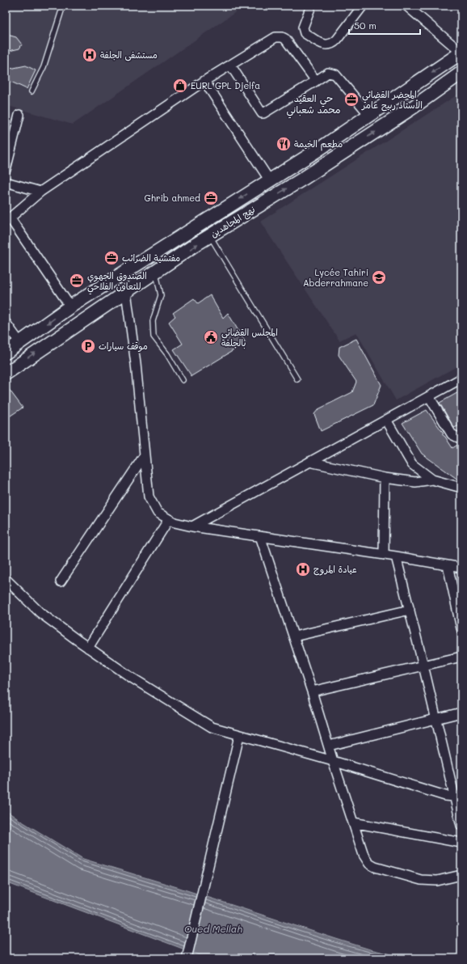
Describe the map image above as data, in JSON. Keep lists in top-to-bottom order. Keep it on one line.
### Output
{"streets":{"main road":["نهج المجاهدين"]},"districts":["حي العقيد محمد شعباني"],"water":["Oued Mellah"],"places":{"hospital":["مستشفى الجلفة","عيادة المروج"],"shop":["EURL GPL Djelfa"],"office":["المحضر القضائي الأستاذ ربيح عامر","Ghrib ahmed","مفتشية الضرائب","الصندوق الجهوي للتعاون الفلاحي"],"restaurant":["مطعم الخيمة"],"school or university":["Lycée Tahiri Abderrahmane"],"public building":["المجلس القضائي بالجلفة"],"parking":["موقف سيارات"]},"scale_bar":"50 m"}
